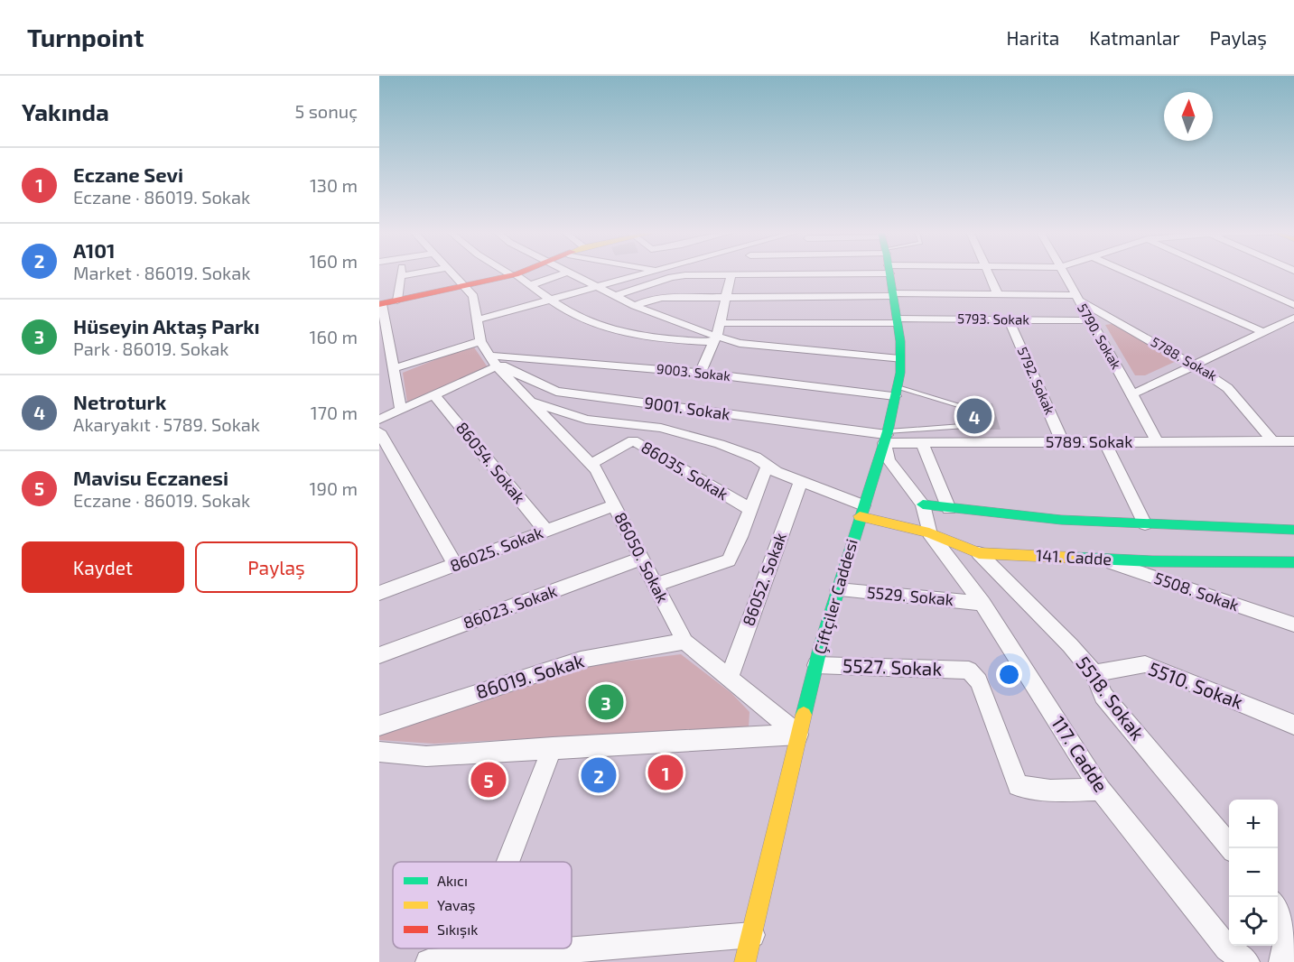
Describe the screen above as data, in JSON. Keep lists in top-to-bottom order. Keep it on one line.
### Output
{"streets":{"street":["5793. Sokak","5790. Sokak","5788. Sokak","9003. Sokak","5792. Sokak","9001. Sokak","5789. Sokak","86054. Sokak","86035. Sokak","86025. Sokak","86050. Sokak","141. Cadde","86052. Sokak","5508. Sokak","Çiftçiler Caddesi","5529. Sokak","86023. Sokak","5527. Sokak","86019. Sokak","5510. Sokak","5518. Sokak","117. Cadde"]},"crossings":[["5793. Sokak","5790. Sokak"],["5793. Sokak","5792. Sokak"],["5793. Sokak","Çiftçiler Caddesi"],["5790. Sokak","5788. Sokak"],["5790. Sokak","5789. Sokak"],["5788. Sokak","5789. Sokak"],["9003. Sokak","9001. Sokak"],["9003. Sokak","86050. Sokak"],["9003. Sokak","Çiftçiler Caddesi"],["5792. Sokak","5789. Sokak"],["9001. Sokak","5789. Sokak"],["9001. Sokak","86050. Sokak"],["9001. Sokak","Çiftçiler Caddesi"],["5789. Sokak","Çiftçiler Caddesi"],["86054. Sokak","86025. Sokak"],["86035. Sokak","86050. Sokak"],["86025. Sokak","86050. Sokak"],["86050. Sokak","86052. Sokak"],["86050. Sokak","Çiftçiler Caddesi"],["86050. Sokak","86023. Sokak"],["86050. Sokak","86019. Sokak"],["141. Cadde","5508. Sokak"],["141. Cadde","Çiftçiler Caddesi"],["141. Cadde","5518. Sokak"],["141. Cadde","117. Cadde"],["Çiftçiler Caddesi","5529. Sokak"],["Çiftçiler Caddesi","5527. Sokak"],["5529. Sokak","117. Cadde"],["5527. Sokak","117. Cadde"],["5510. Sokak","5518. Sokak"]],"legend":["Akıcı","Yavaş","Sıkışık"],"north":"top","page":{"header":"Turnpoint","nav":["Harita","Katmanlar","Paylaş"],"heading":["Yakında","5 sonuç"],"list":[{"mark":"1","name":"Eczane Sevi","note":"Eczane · 86019. Sokak","value":"130 m"},{"mark":"2","name":"A101","note":"Market · 86019. Sokak","value":"160 m"},{"mark":"3","name":"Hüseyin Aktaş Parkı","note":"Park · 86019. Sokak","value":"160 m"},{"mark":"4","name":"Netroturk","note":"Akaryakıt · 5789. Sokak","value":"170 m"},{"mark":"5","name":"Mavisu Eczanesi","note":"Eczane · 86019. Sokak","value":"190 m"}],"pins":["4","3","1","2","5"],"buttons":["Kaydet","Paylaş"],"map_buttons":["+","−"]}}
